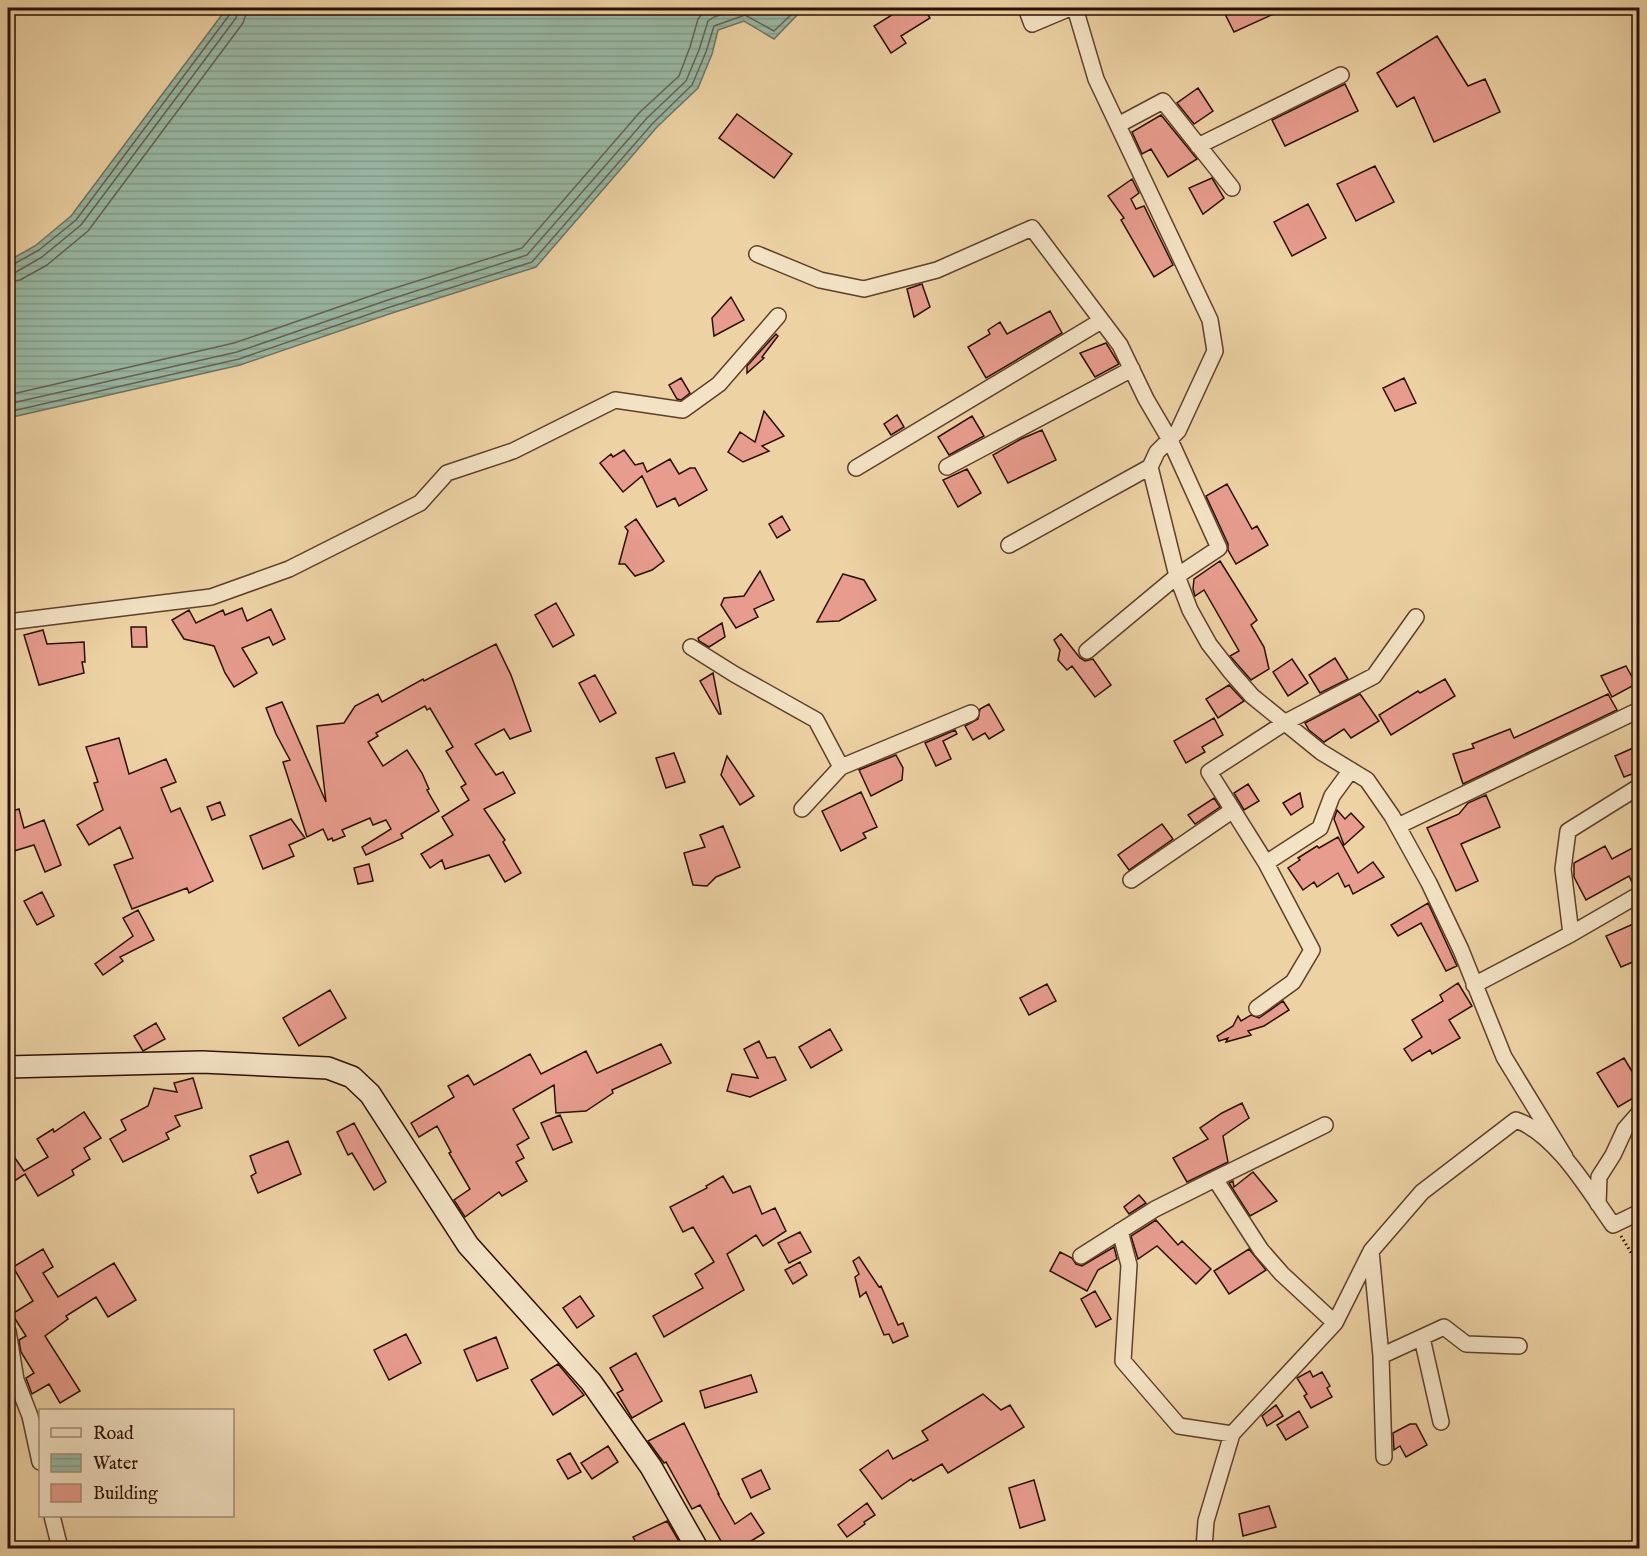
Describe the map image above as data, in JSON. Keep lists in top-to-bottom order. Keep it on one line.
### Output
{"legend":["Road","Water","Building"]}
